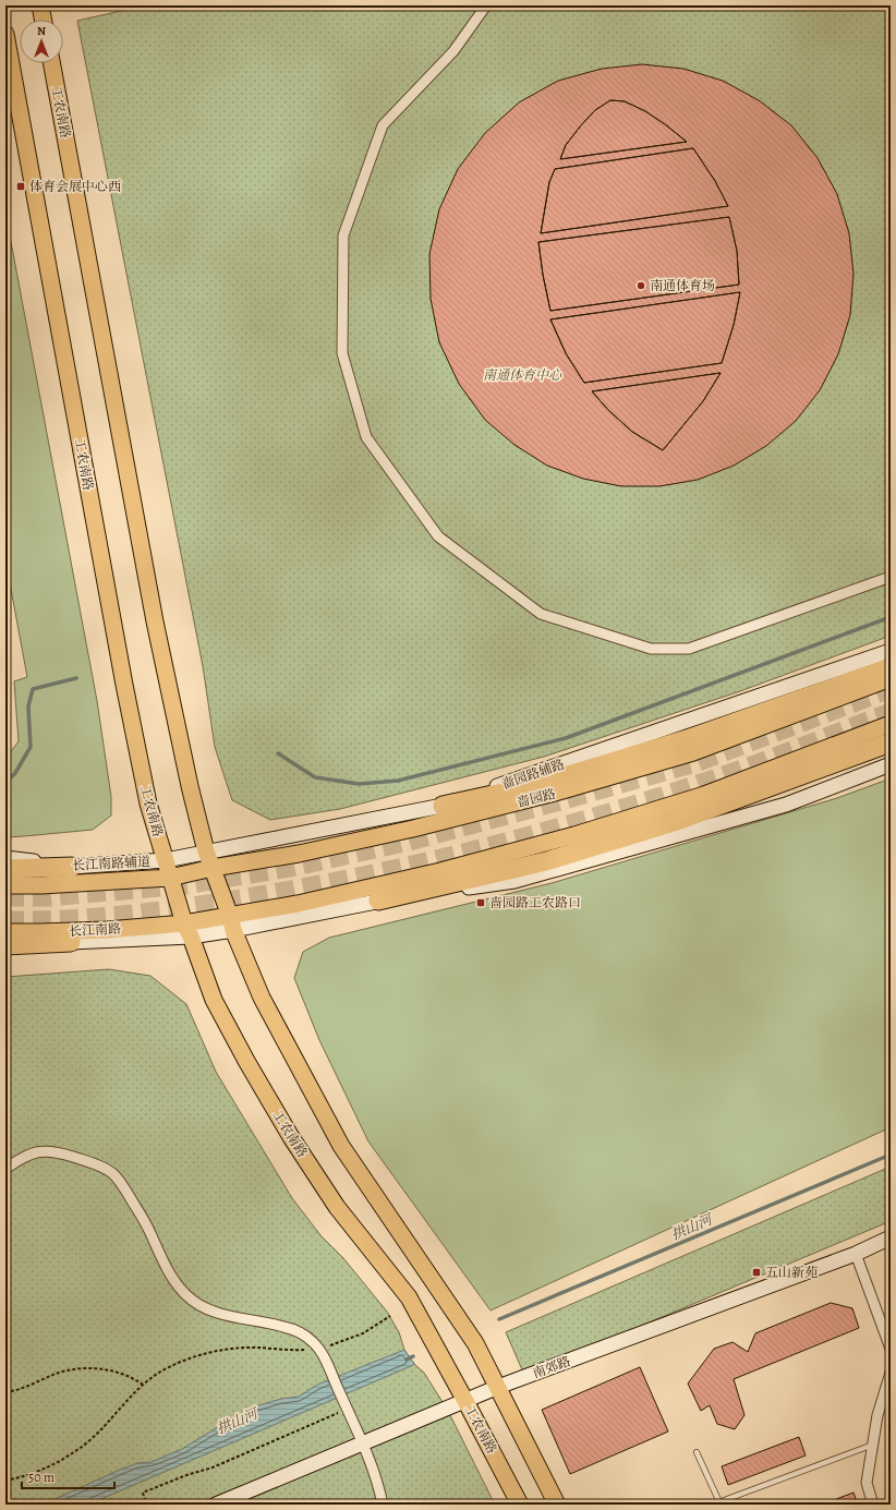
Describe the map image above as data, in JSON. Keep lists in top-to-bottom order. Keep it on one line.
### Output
{"streets":{"main road":["工农南路","啬园路","长江南路"],"street":["啬园路辅路","长江南路辅道","南郊路"]},"crossings":[["工农南路","啬园路辅路"],["工农南路","啬园路"],["工农南路","长江南路辅道"],["工农南路","长江南路"],["工农南路","南郊路"],["啬园路辅路","长江南路辅道"]],"water":["拱山河"],"parks":["南通体育中心"],"places":{"transit":["体育会展中心西","啬园路工农路口","五山新苑"],"other":["南通体育场"]},"scale_bar":"50 m","north":"top"}
